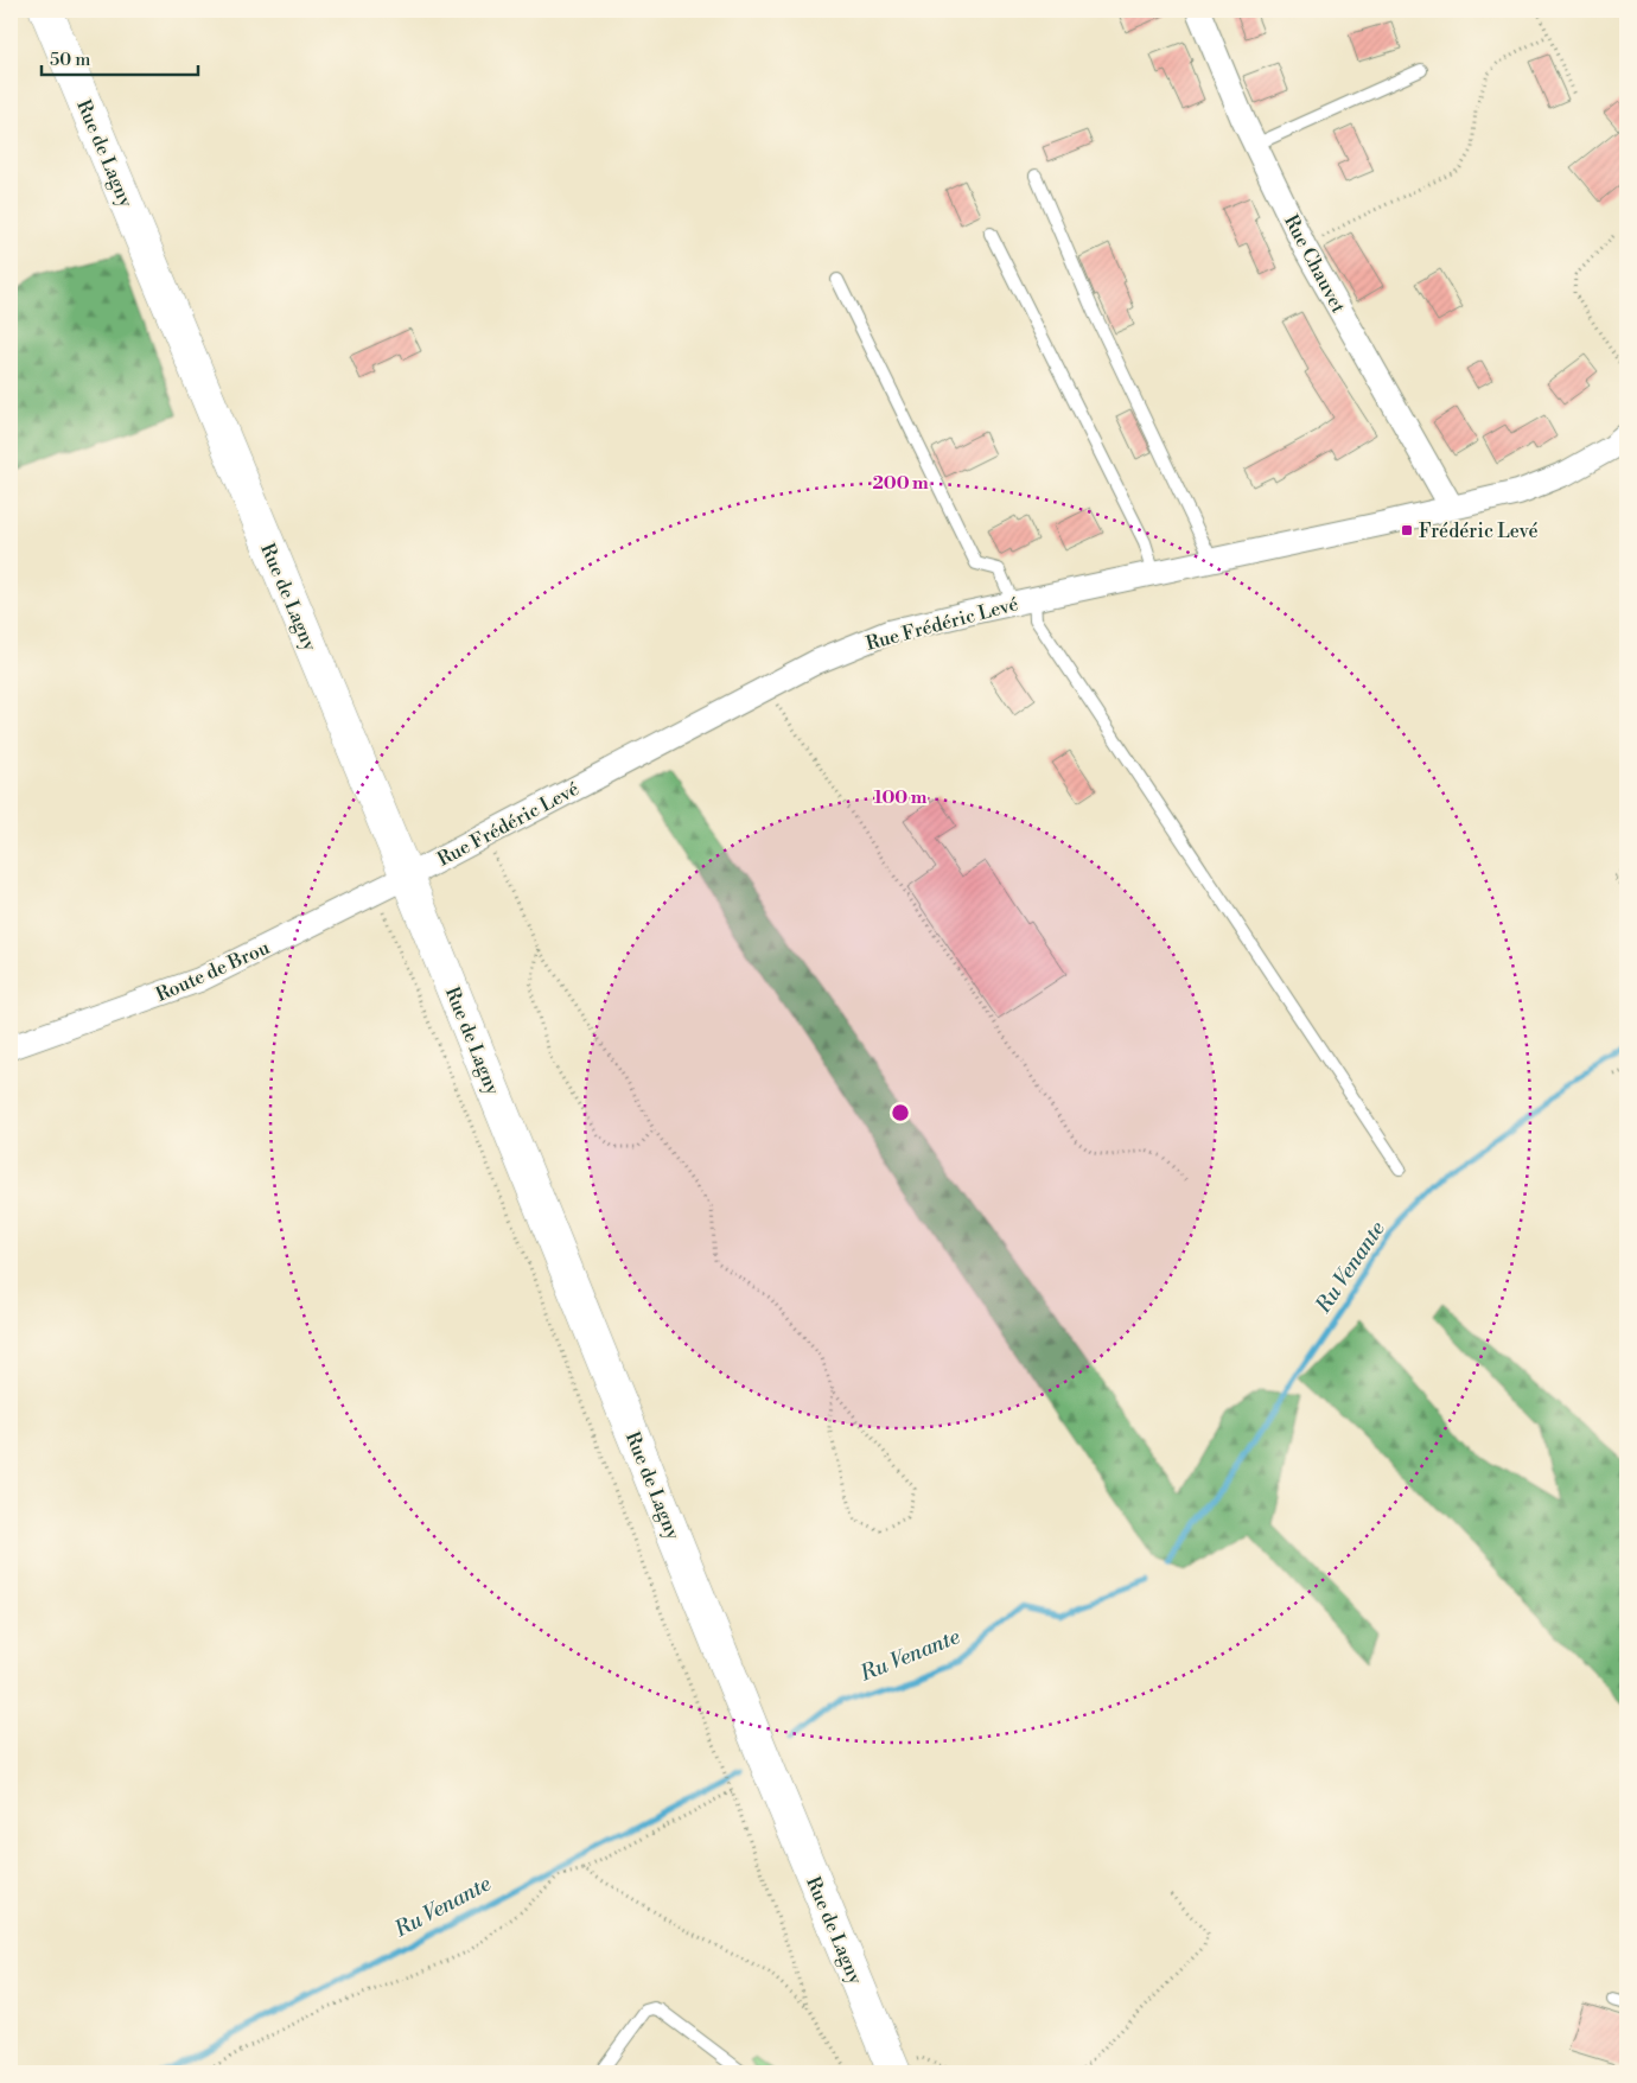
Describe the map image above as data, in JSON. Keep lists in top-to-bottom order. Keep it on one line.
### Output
{"streets":{"main road":["Rue de Lagny"],"street":["Rue Chauvet","Rue Frédéric Levé","Route de Brou"]},"crossings":[["Rue de Lagny","Rue Frédéric Levé"],["Rue de Lagny","Route de Brou"],["Rue Chauvet","Rue Frédéric Levé"],["Rue Frédéric Levé","Route de Brou"]],"water":["Ru Venante"],"places":{"transit":["Frédéric Levé"]},"scale_bar":"50 m","rings":["200 m","100 m"]}
